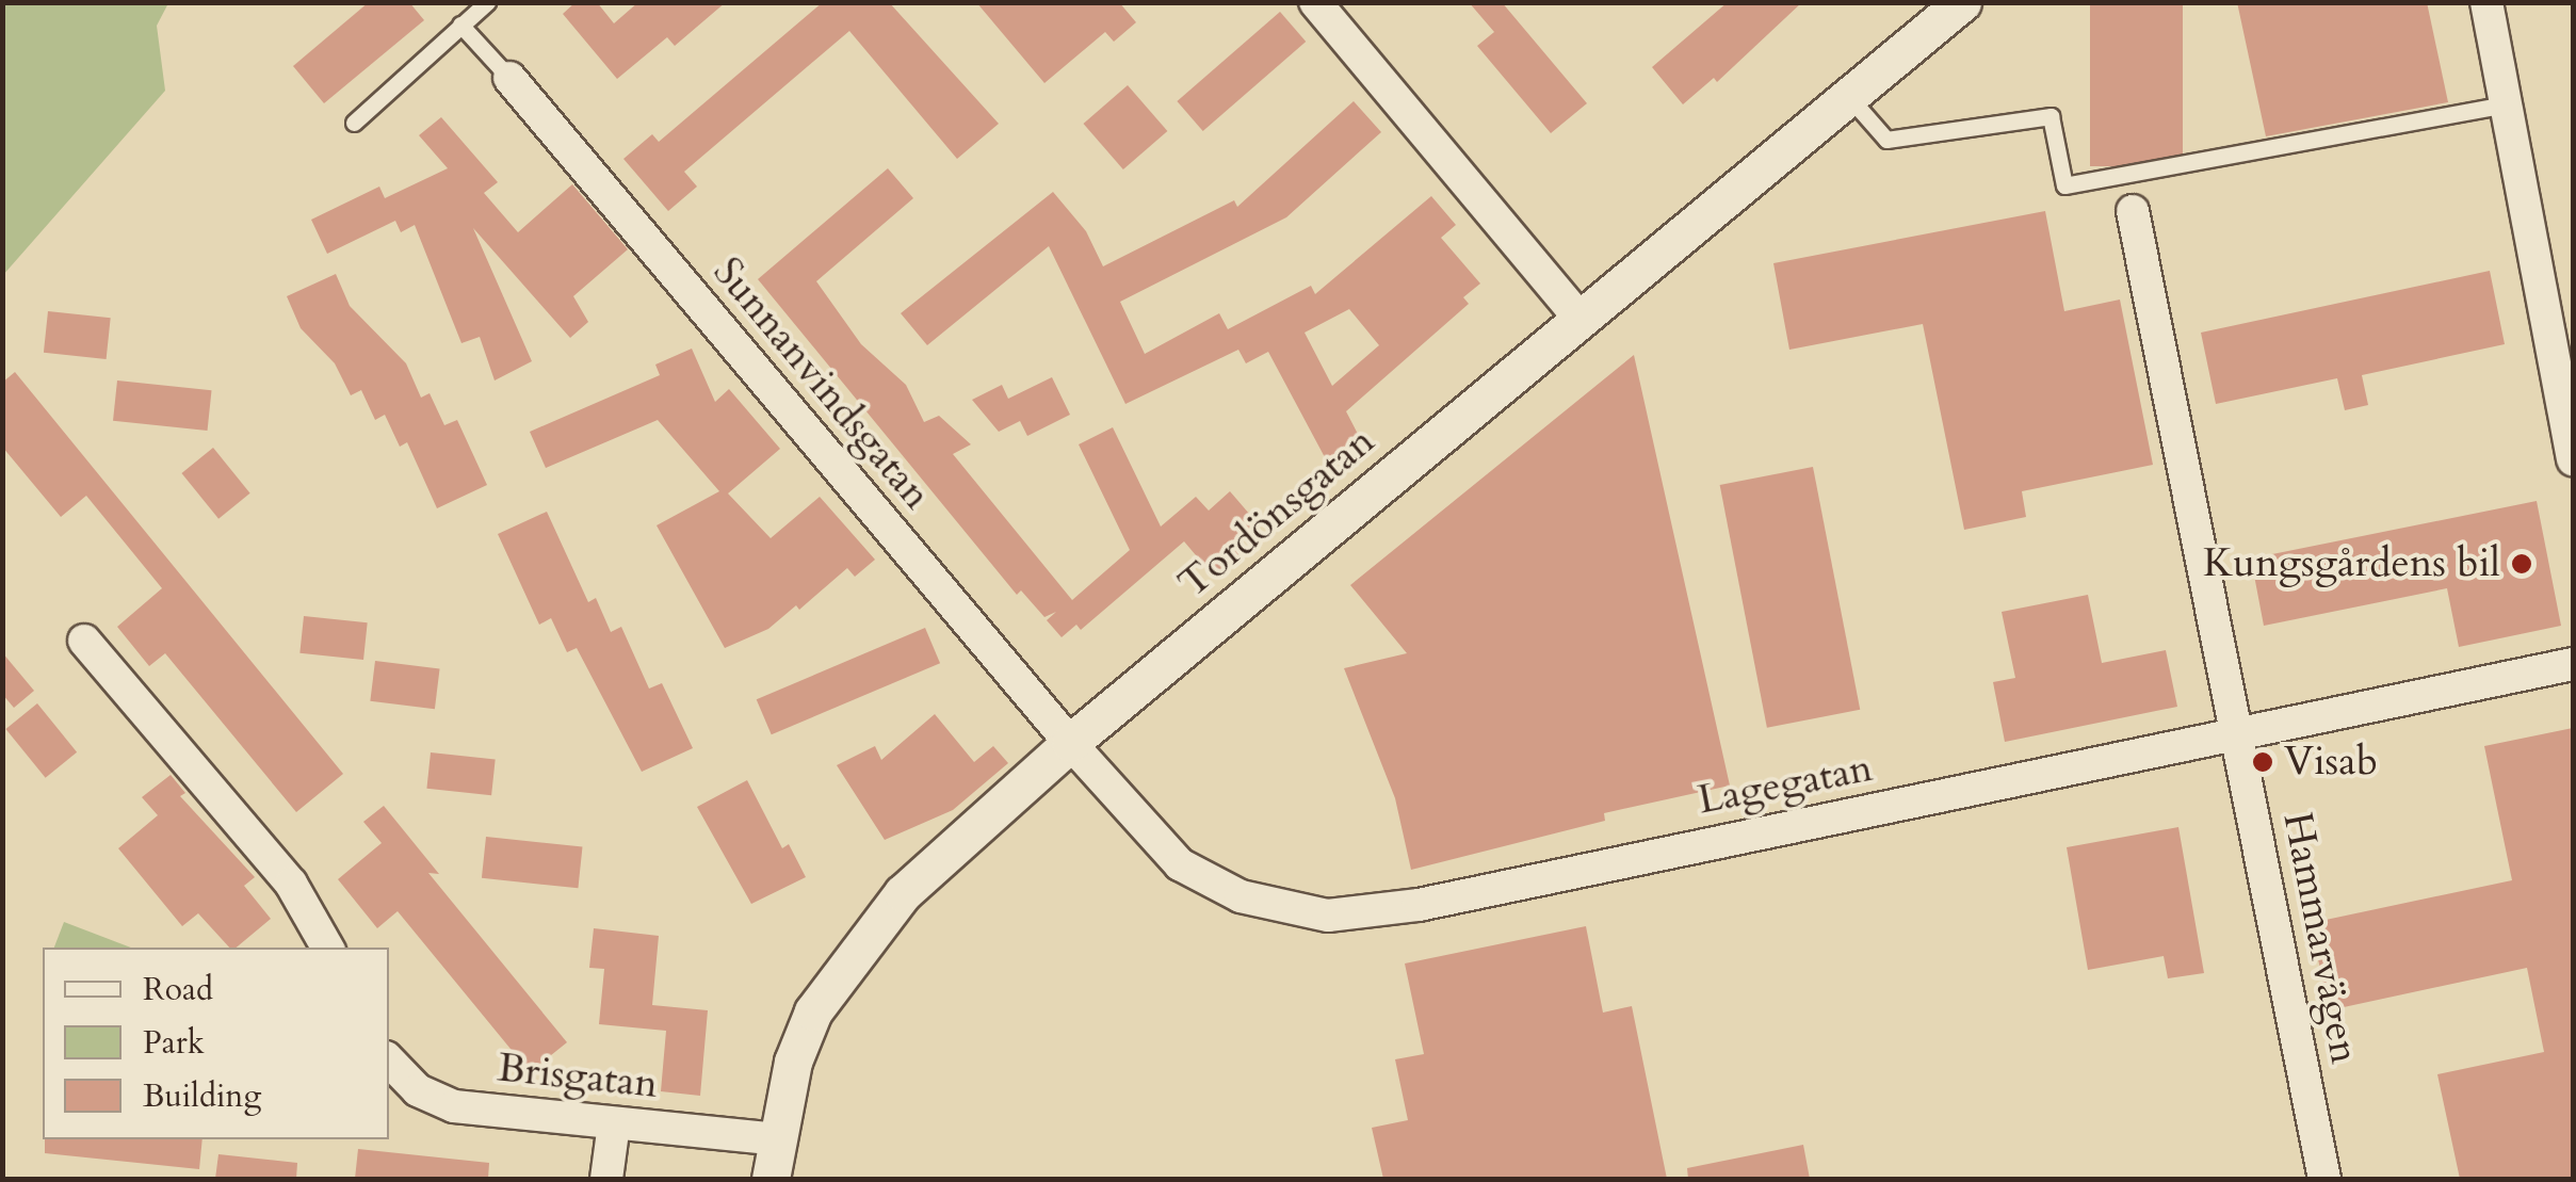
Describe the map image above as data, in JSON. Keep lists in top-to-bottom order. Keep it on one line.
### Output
{"streets":{"street":["Sunnanvindsgatan","Tordönsgatan","Lagegatan","Hammarvägen","Brisgatan"]},"crossings":[["Sunnanvindsgatan","Tordönsgatan"],["Sunnanvindsgatan","Lagegatan"],["Tordönsgatan","Lagegatan"],["Tordönsgatan","Brisgatan"],["Lagegatan","Hammarvägen"]],"places":["Kungsgårdens bil","Visab"],"legend":["Road","Park","Building"]}
